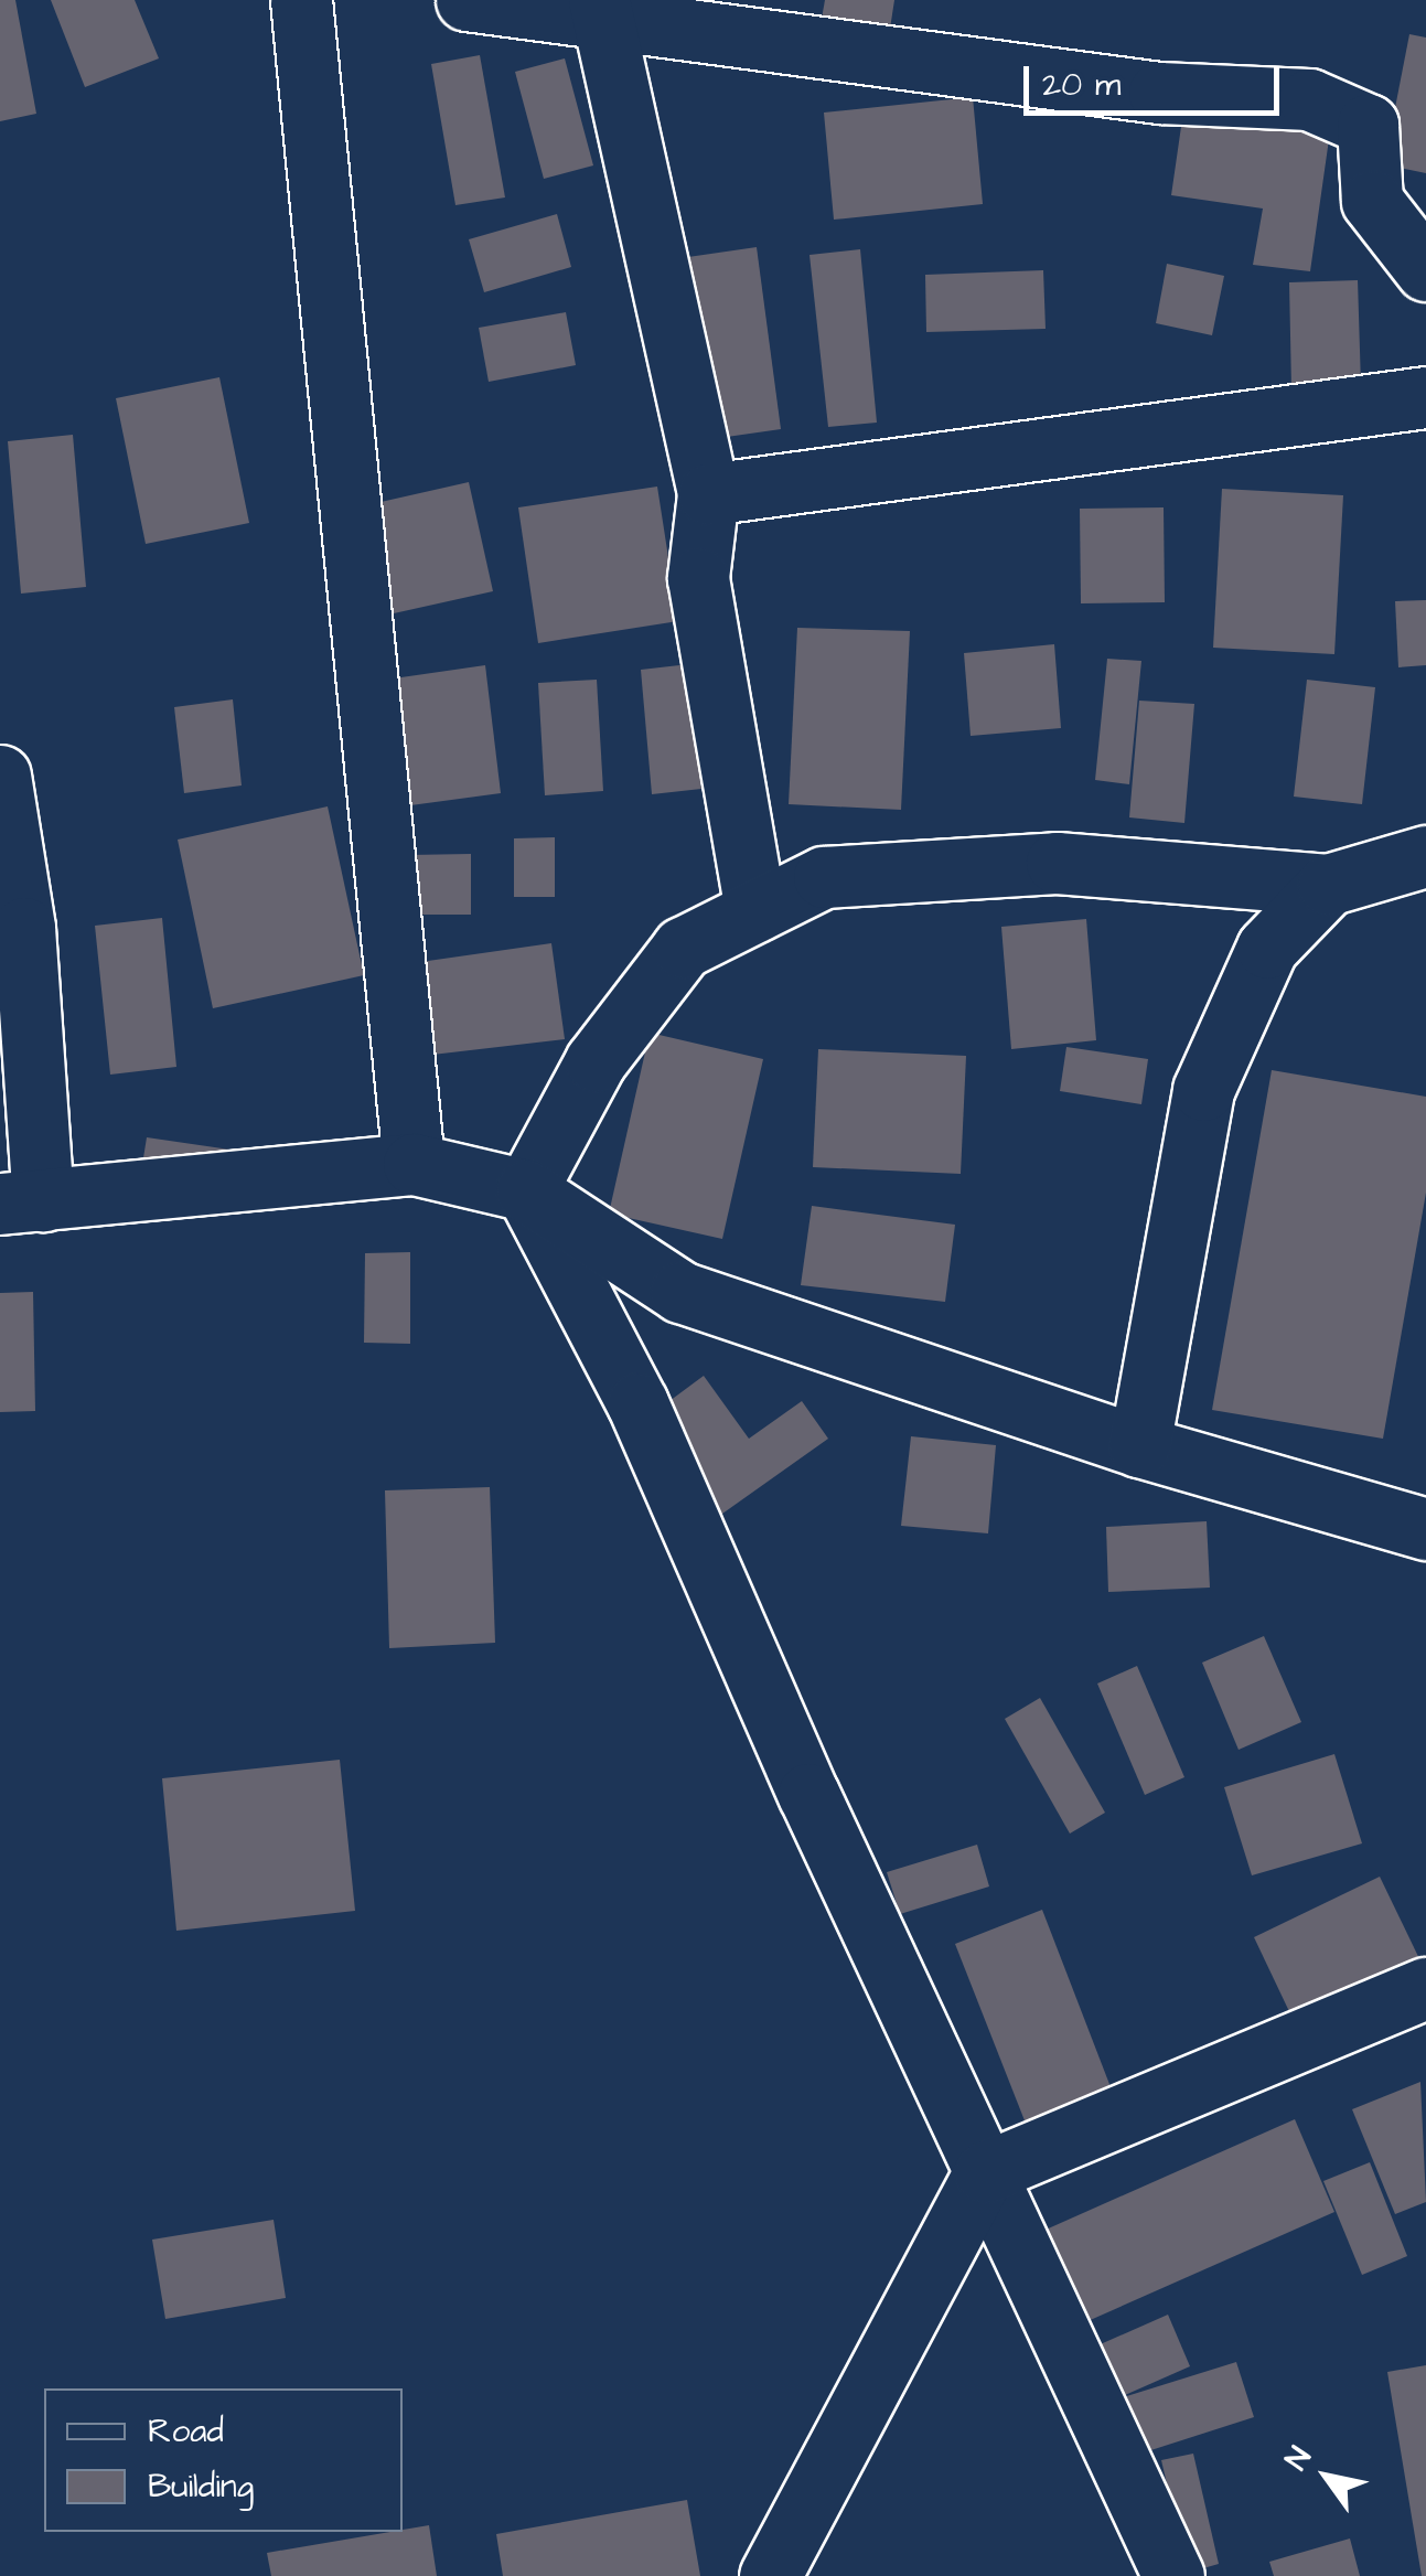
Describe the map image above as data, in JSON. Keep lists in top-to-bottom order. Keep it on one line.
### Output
{"legend":["Road","Building"],"scale_bar":"20 m","north":"top left"}
